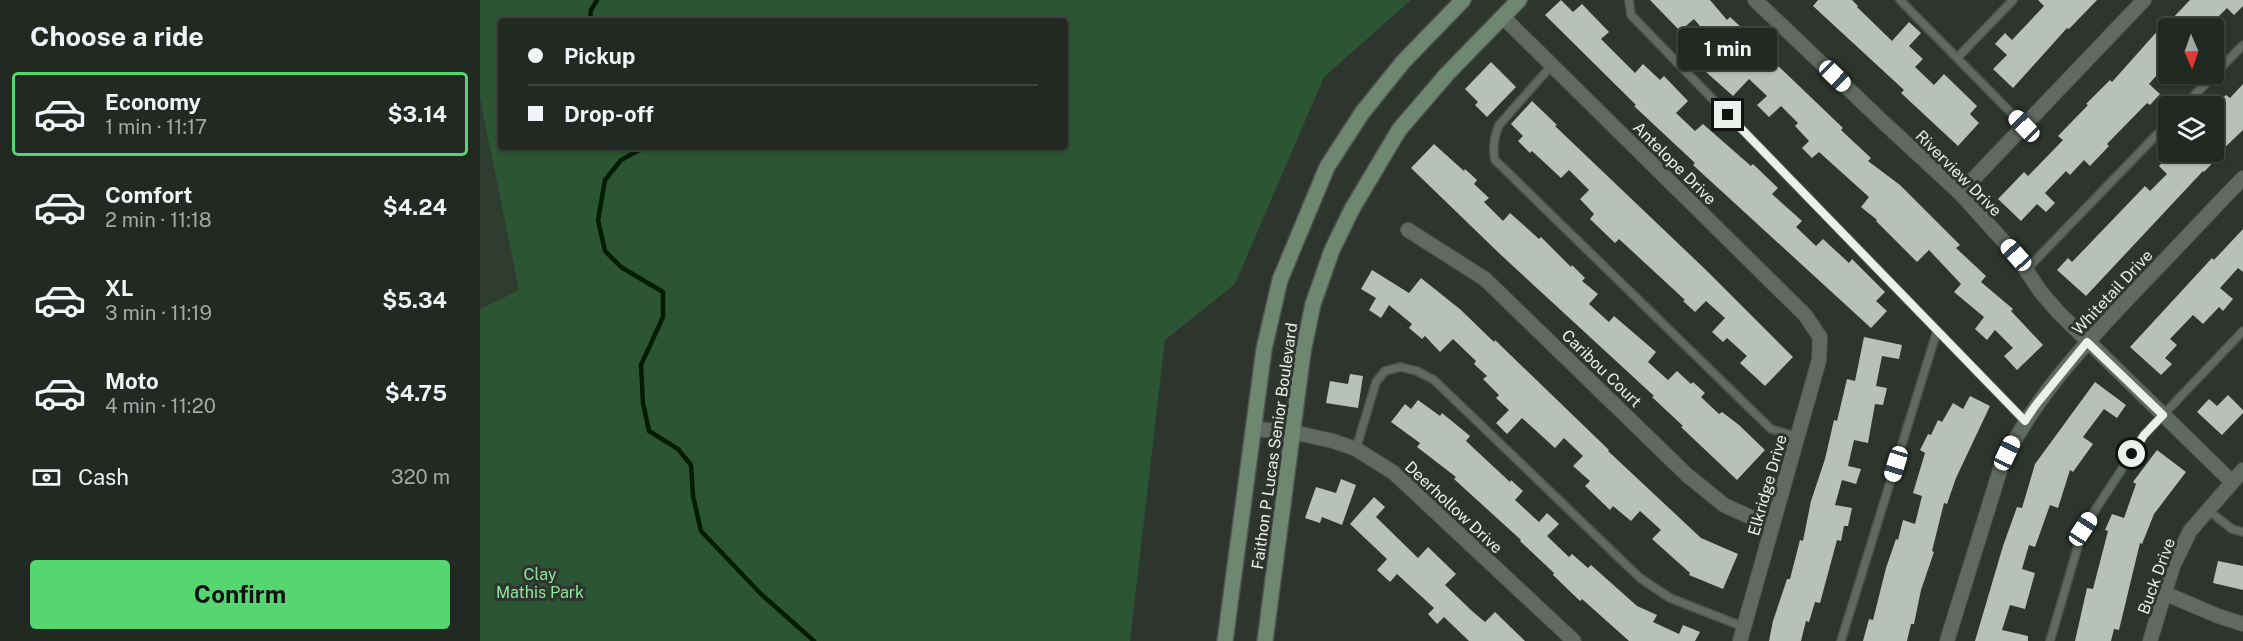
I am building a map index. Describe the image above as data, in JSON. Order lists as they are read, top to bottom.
{
  "streets": {
    "main road": ["Faithon P Lucas Senior Boulevard"],
    "street": [
      "Antelope Drive",
      "Riverview Drive",
      "Whitetail Drive",
      "Caribou Court",
      "Elkridge Drive",
      "Deerhollow Drive",
      "Buck Drive"
    ]
  },
  "crossings": [
    ["Antelope Drive", "Faithon P Lucas Senior Boulevard"],
    ["Antelope Drive", "Elkridge Drive"],
    ["Riverview Drive", "Whitetail Drive"],
    ["Riverview Drive", "Buck Drive"],
    ["Caribou Court", "Elkridge Drive"],
    ["Faithon P Lucas Senior Boulevard", "Deerhollow Drive"]
  ],
  "parks": ["Clay Mathis Park"],
  "north": "bottom",
  "page": {
    "heading": "Choose a ride",
    "banner": ["Pickup", "Drop-off"],
    "bubble": "1 min",
    "list": [
      {
        "name": "Economy",
        "note": "1 min · 11:17",
        "value": "$3.14"
      },
      {
        "name": "Comfort",
        "note": "2 min · 11:18",
        "value": "$4.24"
      },
      {
        "name": "XL",
        "note": "3 min · 11:19",
        "value": "$5.34"
      },
      {
        "name": "Moto",
        "note": "4 min · 11:20",
        "value": "$4.75"
      }
    ],
    "pay": ["Cash", "320 m"],
    "buttons": "Confirm"
  }
}
